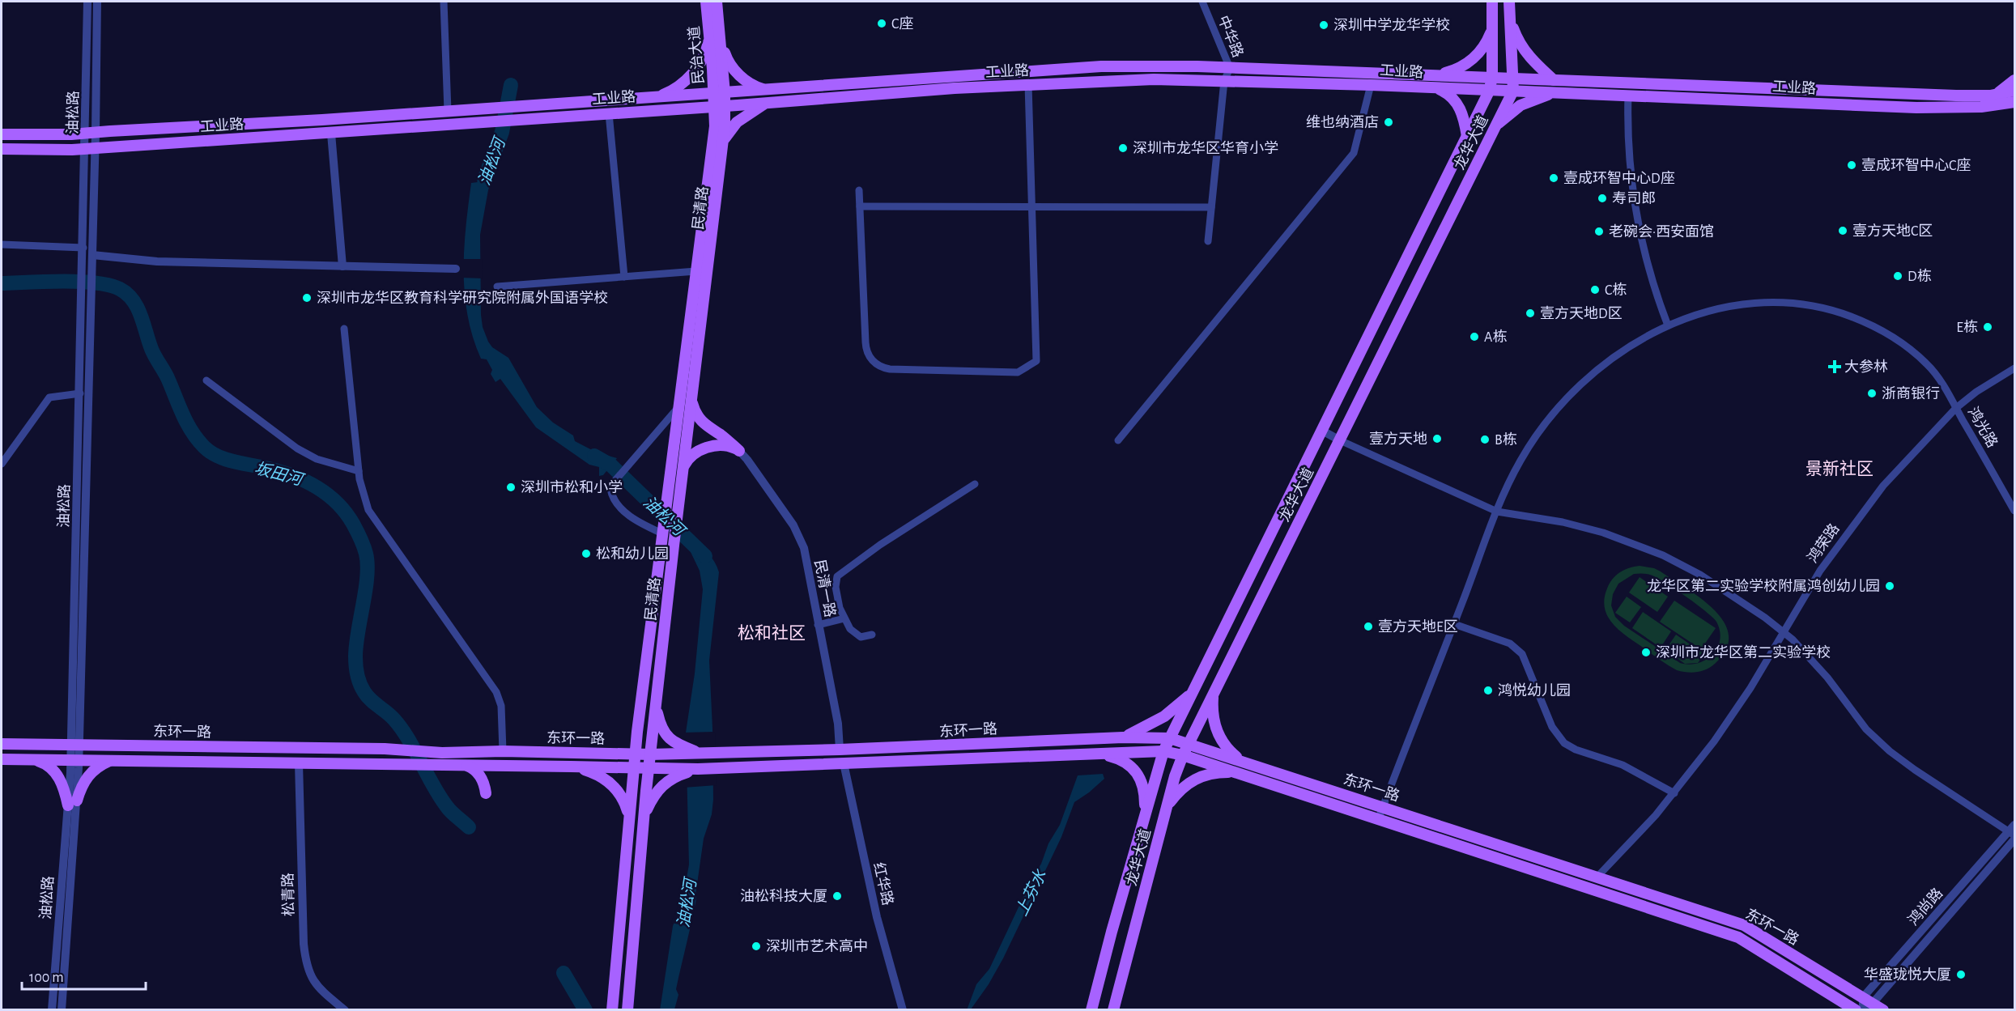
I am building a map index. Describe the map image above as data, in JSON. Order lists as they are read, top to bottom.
{
  "streets": {
    "main road": [
      "民治大道",
      "工业路",
      "龙华大道",
      "民清路",
      "东环一路"
    ],
    "street": [
      "中华路",
      "油松路",
      "鸿光路",
      "鸿荣路",
      "民清一路",
      "红华路",
      "松青路",
      "鸿尚路"
    ]
  },
  "crossings": [
    ["中华路", "工业路"],
    ["民治大道", "工业路"],
    ["民治大道", "民清路"],
    ["工业路", "油松路"],
    ["工业路", "龙华大道"],
    ["工业路", "民清路"],
    ["油松路", "东环一路"],
    ["龙华大道", "东环一路"],
    ["民清路", "东环一路"],
    ["鸿光路", "鸿荣路"],
    ["鸿光路", "东环一路"],
    ["鸿荣路", "东环一路"],
    ["民清一路", "东环一路"],
    ["东环一路", "红华路"],
    ["东环一路", "松青路"],
    ["东环一路", "鸿尚路"]
  ],
  "districts": ["景新社区", "松和社区"],
  "water": ["油松河", "坂田河", "上芬水"],
  "places": {
    "other": [
      "C座",
      "深圳中学龙华学校",
      "维也纳酒店",
      "深圳市龙华区华育小学",
      "壹成环智中心C座",
      "壹成环智中心D座",
      "寿司郎",
      "壹方天地C区",
      "老碗会·西安面馆",
      "D栋",
      "C栋",
      "深圳市龙华区教育科学研究院附属外国语学校",
      "壹方天地D区",
      "E栋",
      "A栋",
      "浙商银行",
      "壹方天地",
      "B栋",
      "深圳市松和小学",
      "松和幼儿园",
      "龙华区第二实验学校附属鸿创幼儿园",
      "壹方天地E区",
      "深圳市龙华区第二实验学校",
      "鸿悦幼儿园",
      "油松科技大厦",
      "深圳市艺术高中",
      "华盛珑悦大厦"
    ],
    "health": ["大参林"]
  },
  "scale_bar": "100 m"
}
